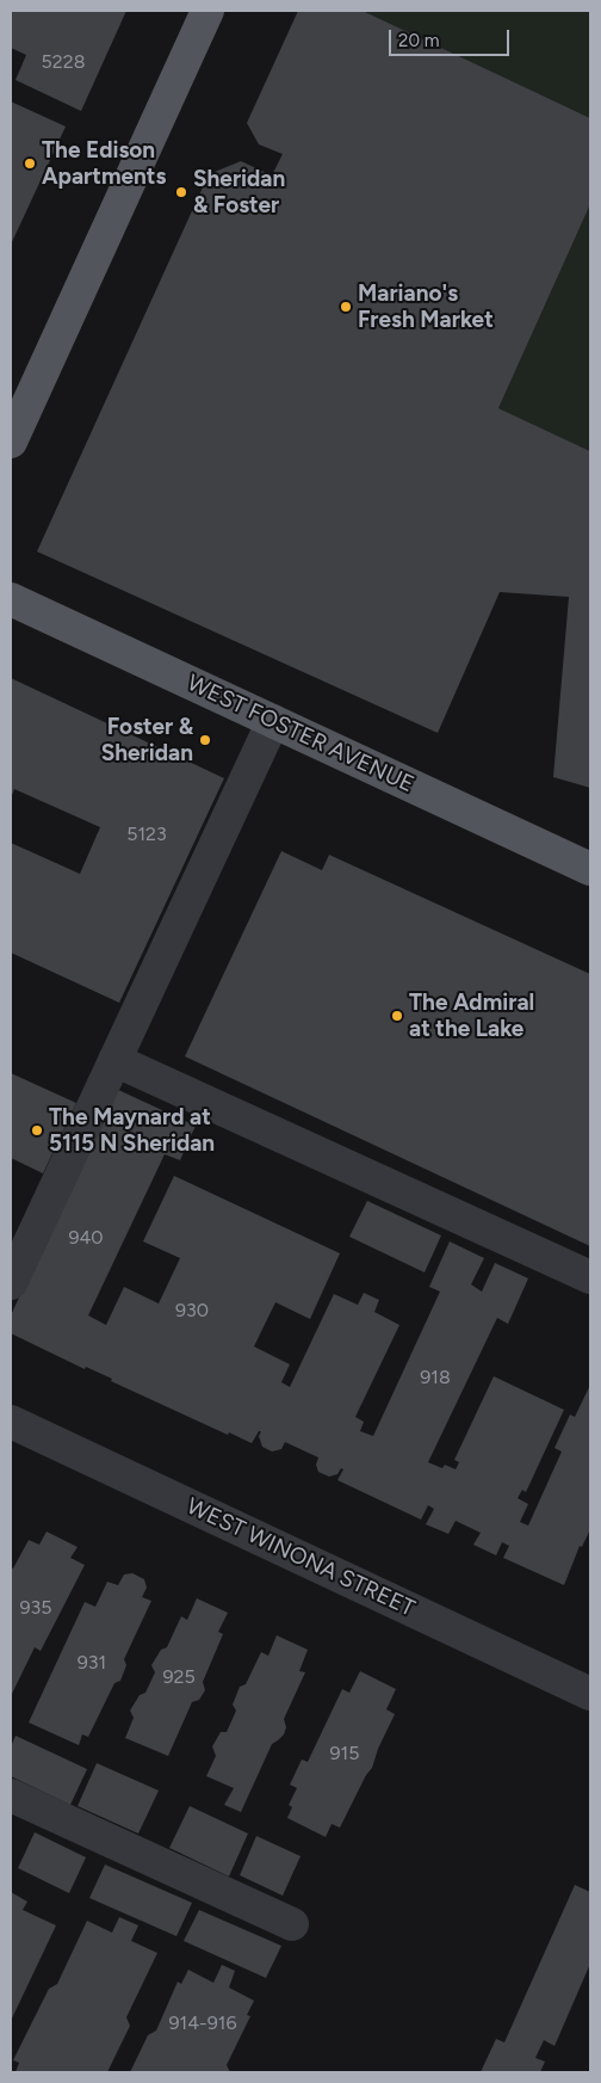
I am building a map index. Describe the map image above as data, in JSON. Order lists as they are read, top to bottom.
{
  "streets": {
    "main road": ["WEST FOSTER AVENUE"],
    "street": ["WEST WINONA STREET"]
  },
  "places": [
    "The Edison Apartments",
    "Sheridan & Foster",
    "Mariano's Fresh Market",
    "Foster & Sheridan",
    "The Admiral at the Lake",
    "The Maynard at 5115 N Sheridan"
  ],
  "house_numbers": [
    "5228",
    "5123",
    "940",
    "930",
    "918",
    "935",
    "931",
    "925",
    "915",
    "914-916"
  ],
  "scale_bar": "20 m"
}
